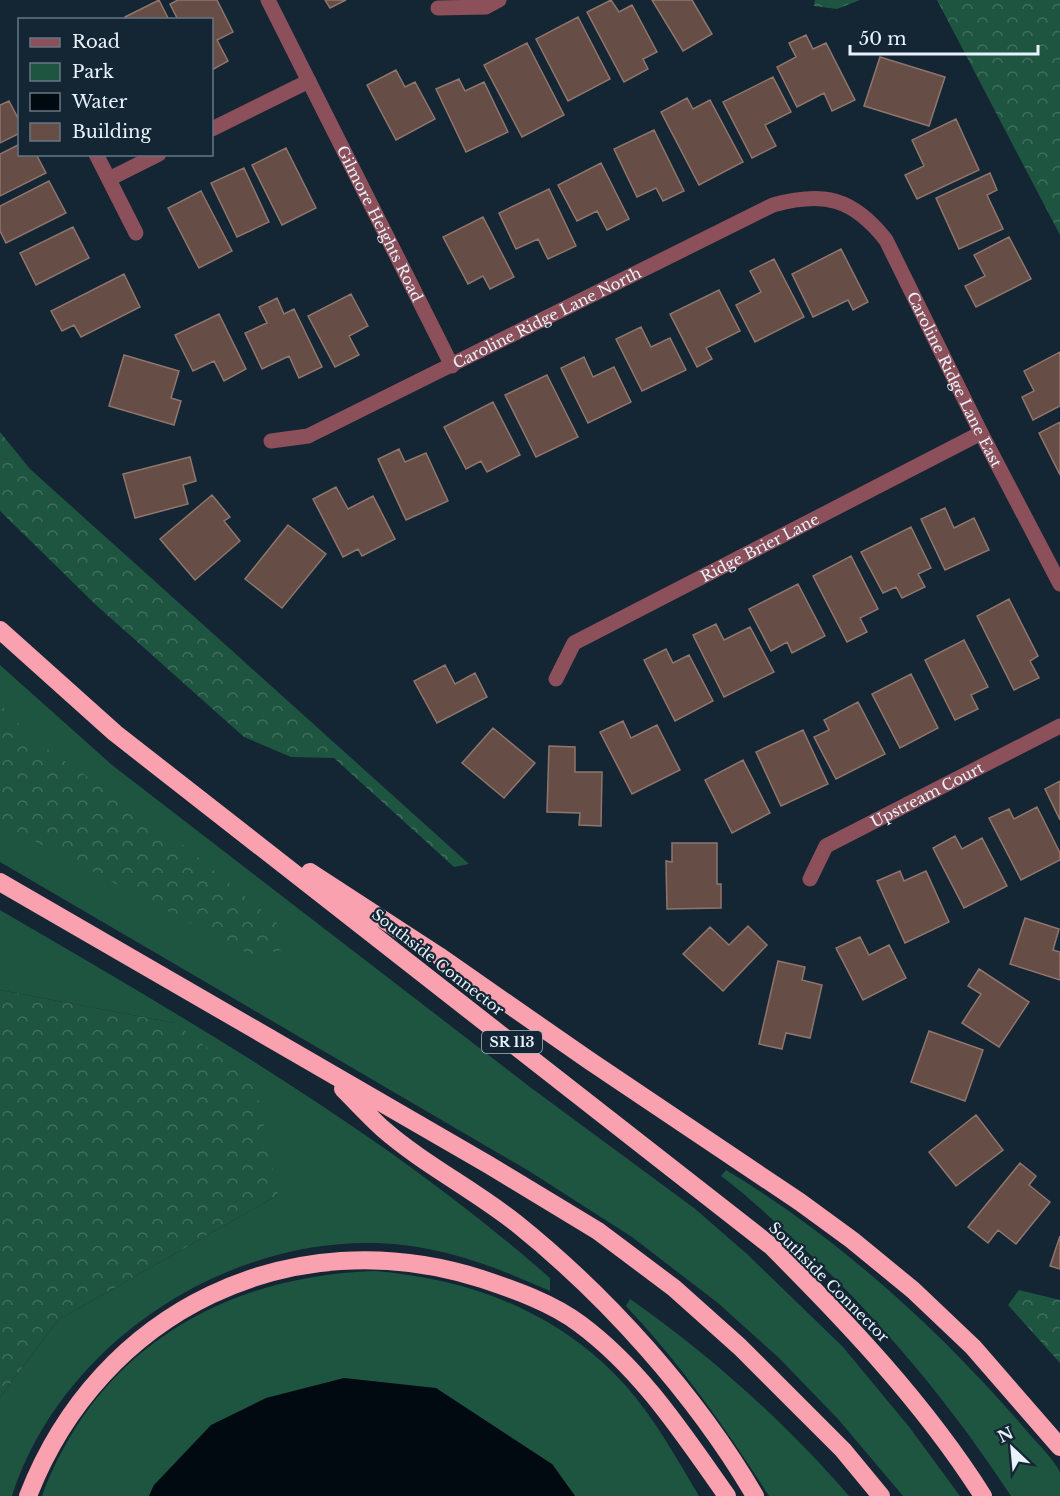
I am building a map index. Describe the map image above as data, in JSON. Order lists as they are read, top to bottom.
{
  "streets": {
    "highway": ["Southside Connector", "SR 113"],
    "street": [
      "Gilmore Heights Road",
      "Caroline Ridge Lane North",
      "Caroline Ridge Lane East",
      "Ridge Brier Lane",
      "Upstream Court"
    ]
  },
  "crossings": [
    ["Gilmore Heights Road", "Caroline Ridge Lane North"],
    ["Caroline Ridge Lane North", "Caroline Ridge Lane East"],
    ["Caroline Ridge Lane East", "Ridge Brier Lane"]
  ],
  "legend": [
    "Road",
    "Park",
    "Water",
    "Building"
  ],
  "scale_bar": "50 m",
  "north": "top left"
}
